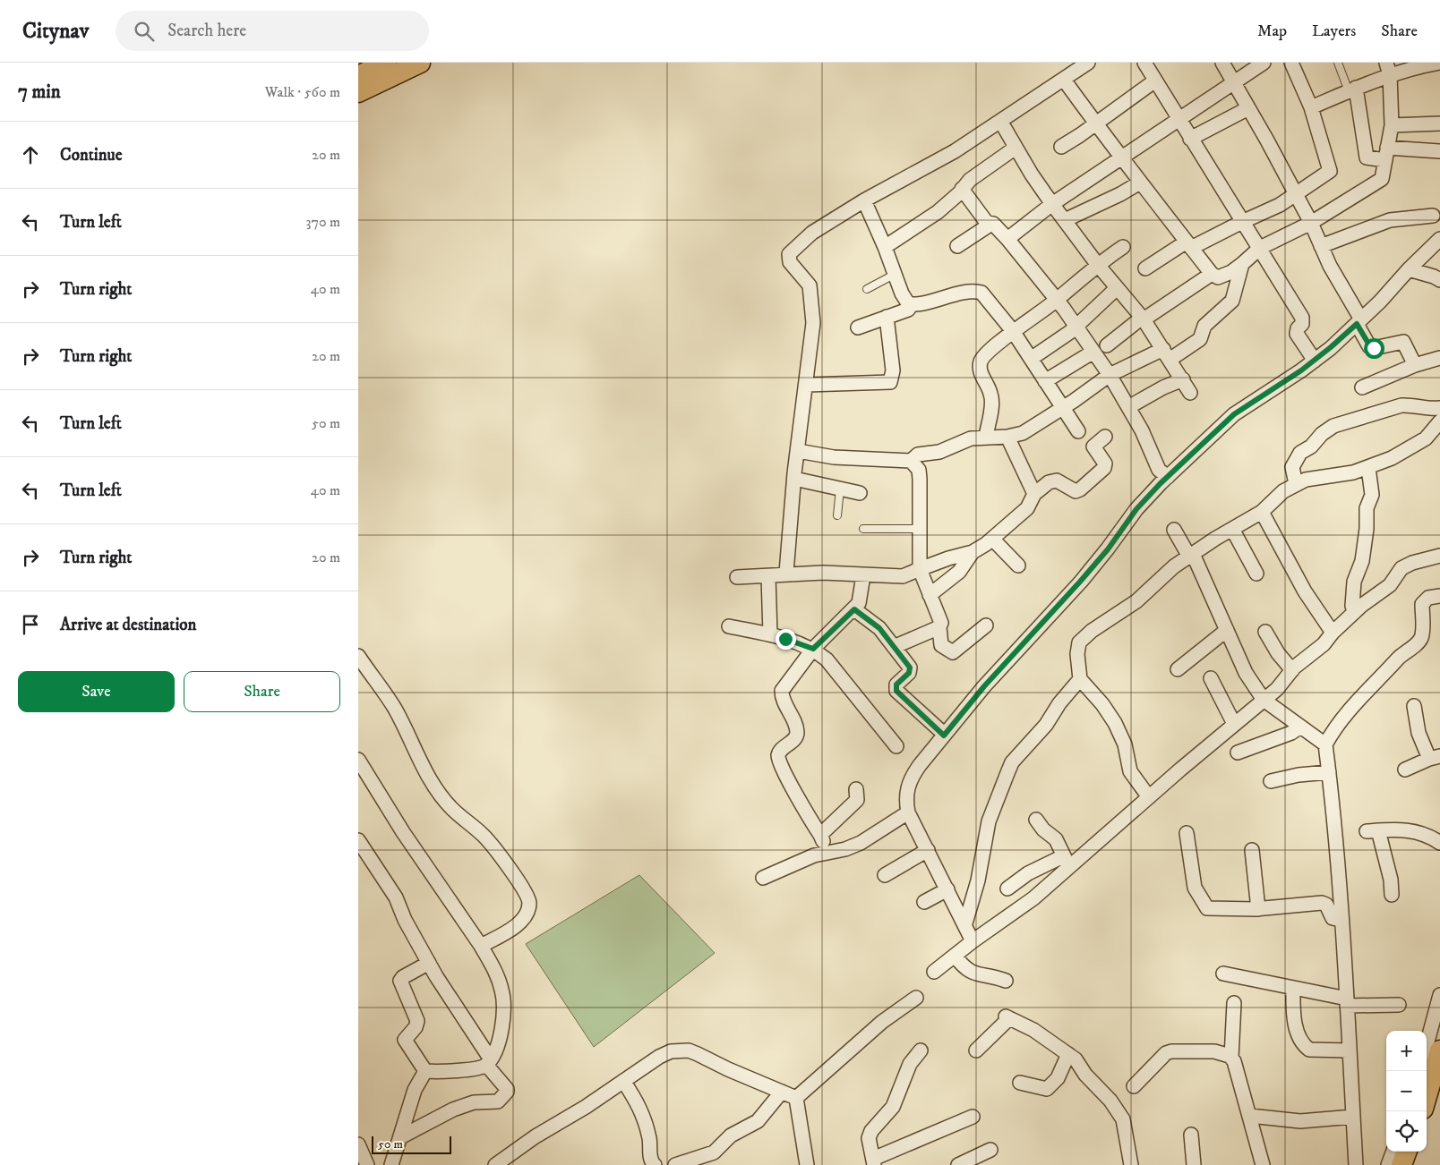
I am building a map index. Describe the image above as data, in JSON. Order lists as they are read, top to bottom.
{
  "scale_bar": "50 m",
  "page": {
    "header": "Citynav",
    "search": "Search here",
    "nav": ["Map", "Layers", "Share"],
    "heading": ["7 min", "Walk · 560 m"],
    "list": [
      ["Continue", "20 m"],
      ["Turn left", "370 m"],
      ["Turn right", "40 m"],
      ["Turn right", "20 m"],
      ["Turn left", "50 m"],
      ["Turn left", "40 m"],
      ["Turn right", "20 m"],
      "Arrive at destination"
    ],
    "buttons": ["Save", "Share"],
    "map_buttons": ["+", "−"],
    "scale": "50 m"
  }
}
